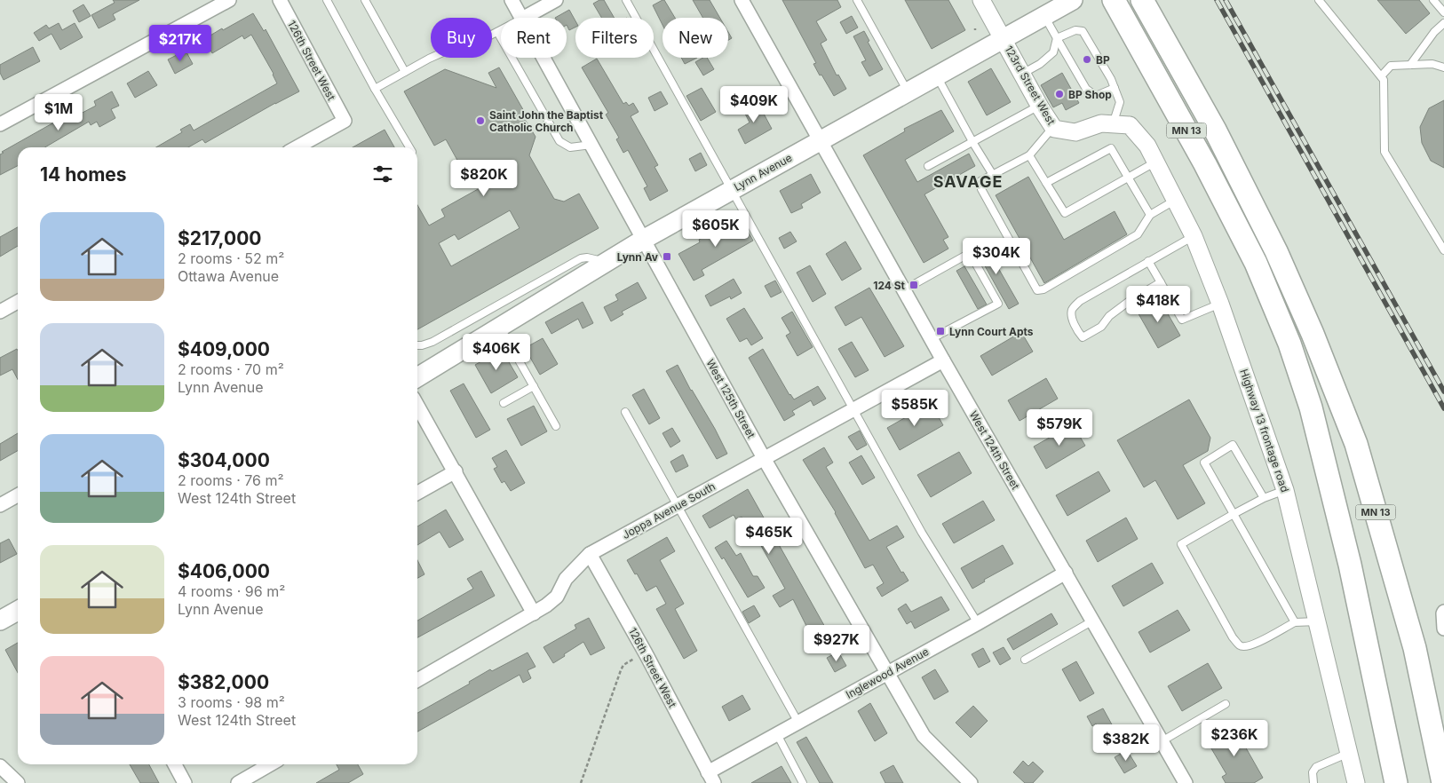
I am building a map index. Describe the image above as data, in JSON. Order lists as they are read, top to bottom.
{
  "streets": {
    "highway": ["MN 13"],
    "main road": ["Lynn Avenue"],
    "street": [
      "126th Street West",
      "123rd Street West",
      "West 125th Street",
      "Highway 13 frontage road",
      "West 124th Street",
      "Joppa Avenue South",
      "Inglewood Avenue"
    ]
  },
  "crossings": [
    ["126th Street West", "Joppa Avenue South"],
    ["126th Street West", "Inglewood Avenue"],
    ["123rd Street West", "Lynn Avenue"],
    ["123rd Street West", "Highway 13 frontage road"],
    ["Lynn Avenue", "West 125th Street"],
    ["Lynn Avenue", "West 124th Street"],
    ["West 125th Street", "Joppa Avenue South"],
    ["West 125th Street", "Inglewood Avenue"],
    ["West 124th Street", "Joppa Avenue South"],
    ["West 124th Street", "Inglewood Avenue"]
  ],
  "districts": ["SAVAGE"],
  "places": {
    "other": ["BP", "BP Shop", "Saint John the Baptist Catholic Church"],
    "transit": ["Lynn Av", "124 St", "Lynn Court Apts"]
  },
  "page": {
    "chip": [
      "Buy",
      "Rent",
      "Filters",
      "New"
    ],
    "price": [
      "$217K",
      "$409K",
      "$1M",
      "$820K",
      "$605K",
      "$304K",
      "$418K",
      "$406K",
      "$585K",
      "$579K",
      "$465K",
      "$927K",
      "$236K",
      "$382K"
    ],
    "heading": "14 homes",
    "list": [
      {
        "name": "$217,000",
        "note": "2 rooms · 52 m² · Ottawa Avenue"
      },
      {
        "name": "$409,000",
        "note": "2 rooms · 70 m² · Lynn Avenue"
      },
      {
        "name": "$304,000",
        "note": "2 rooms · 76 m² · West 124th Street"
      },
      {
        "name": "$406,000",
        "note": "4 rooms · 96 m² · Lynn Avenue"
      },
      {
        "name": "$382,000",
        "note": "3 rooms · 98 m² · West 124th Street"
      }
    ]
  }
}
